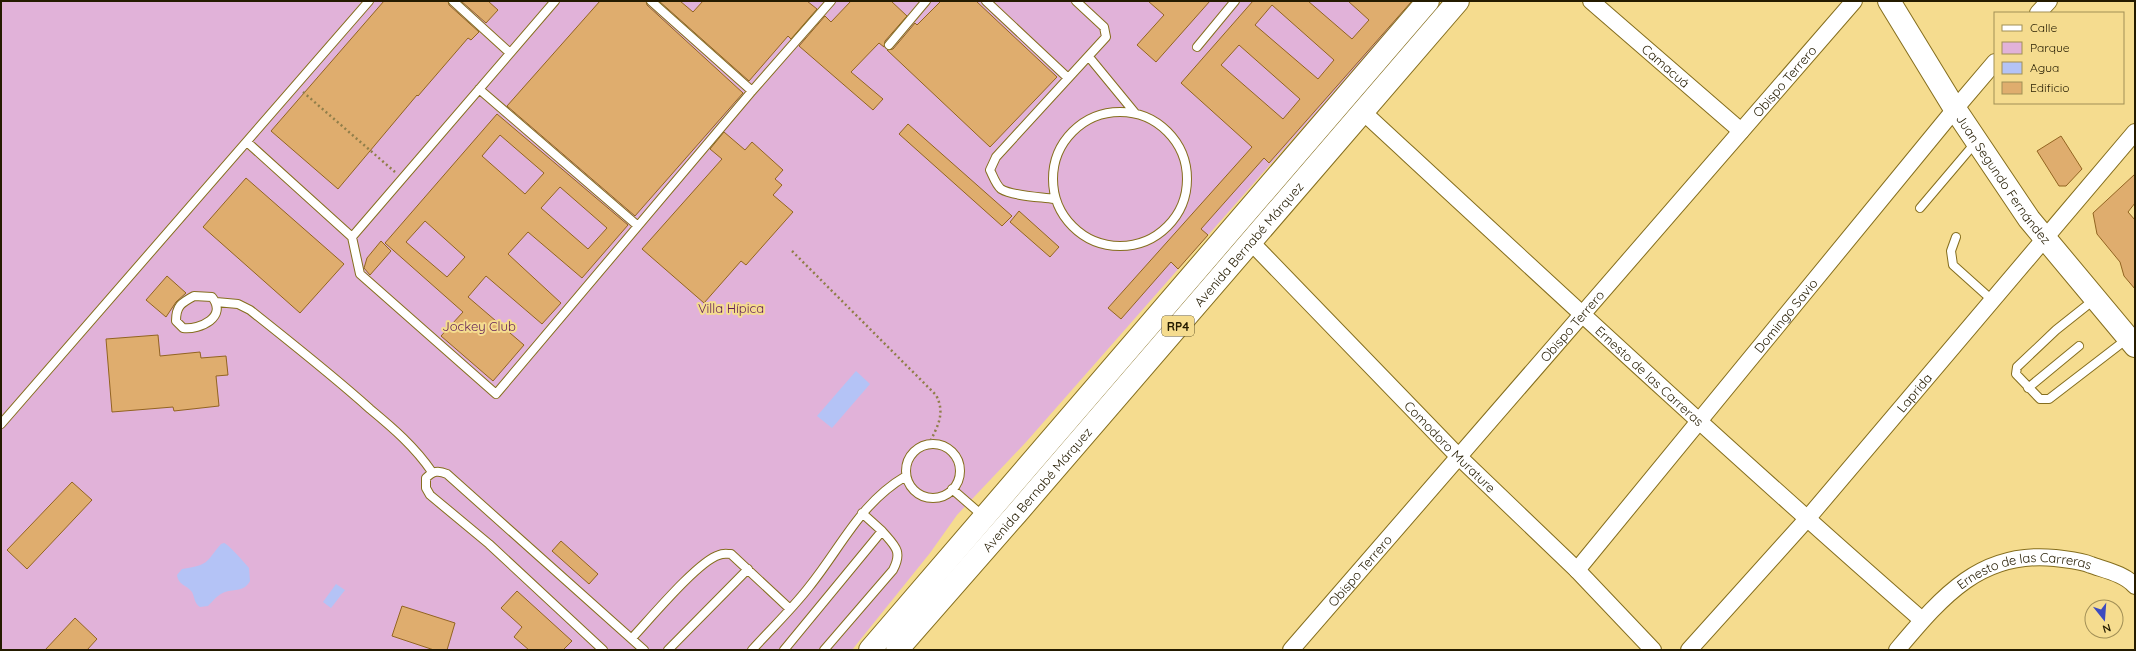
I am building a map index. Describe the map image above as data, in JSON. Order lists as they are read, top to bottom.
{
  "streets": {
    "main road": ["Juan Segundo Fernández", "Avenida Bernabé Márquez", "RP4"],
    "street": [
      "Camacuá",
      "Obispo Terrero",
      "Domingo Savio",
      "Ernesto de las Carreras",
      "Laprida",
      "Comodoro Murature"
    ]
  },
  "crossings": [
    ["Camacuá", "Obispo Terrero"],
    ["Obispo Terrero", "Ernesto de las Carreras"],
    ["Obispo Terrero", "Comodoro Murature"],
    ["Juan Segundo Fernández", "Domingo Savio"],
    ["Juan Segundo Fernández", "Laprida"],
    ["Avenida Bernabé Márquez", "Ernesto de las Carreras"],
    ["Avenida Bernabé Márquez", "Comodoro Murature"],
    ["Domingo Savio", "Ernesto de las Carreras"],
    ["Domingo Savio", "Comodoro Murature"],
    ["Ernesto de las Carreras", "Laprida"]
  ],
  "parks": ["Villa Hípica", "Jockey Club"],
  "legend": [
    "Calle",
    "Parque",
    "Agua",
    "Edificio"
  ],
  "north": "bottom"
}
